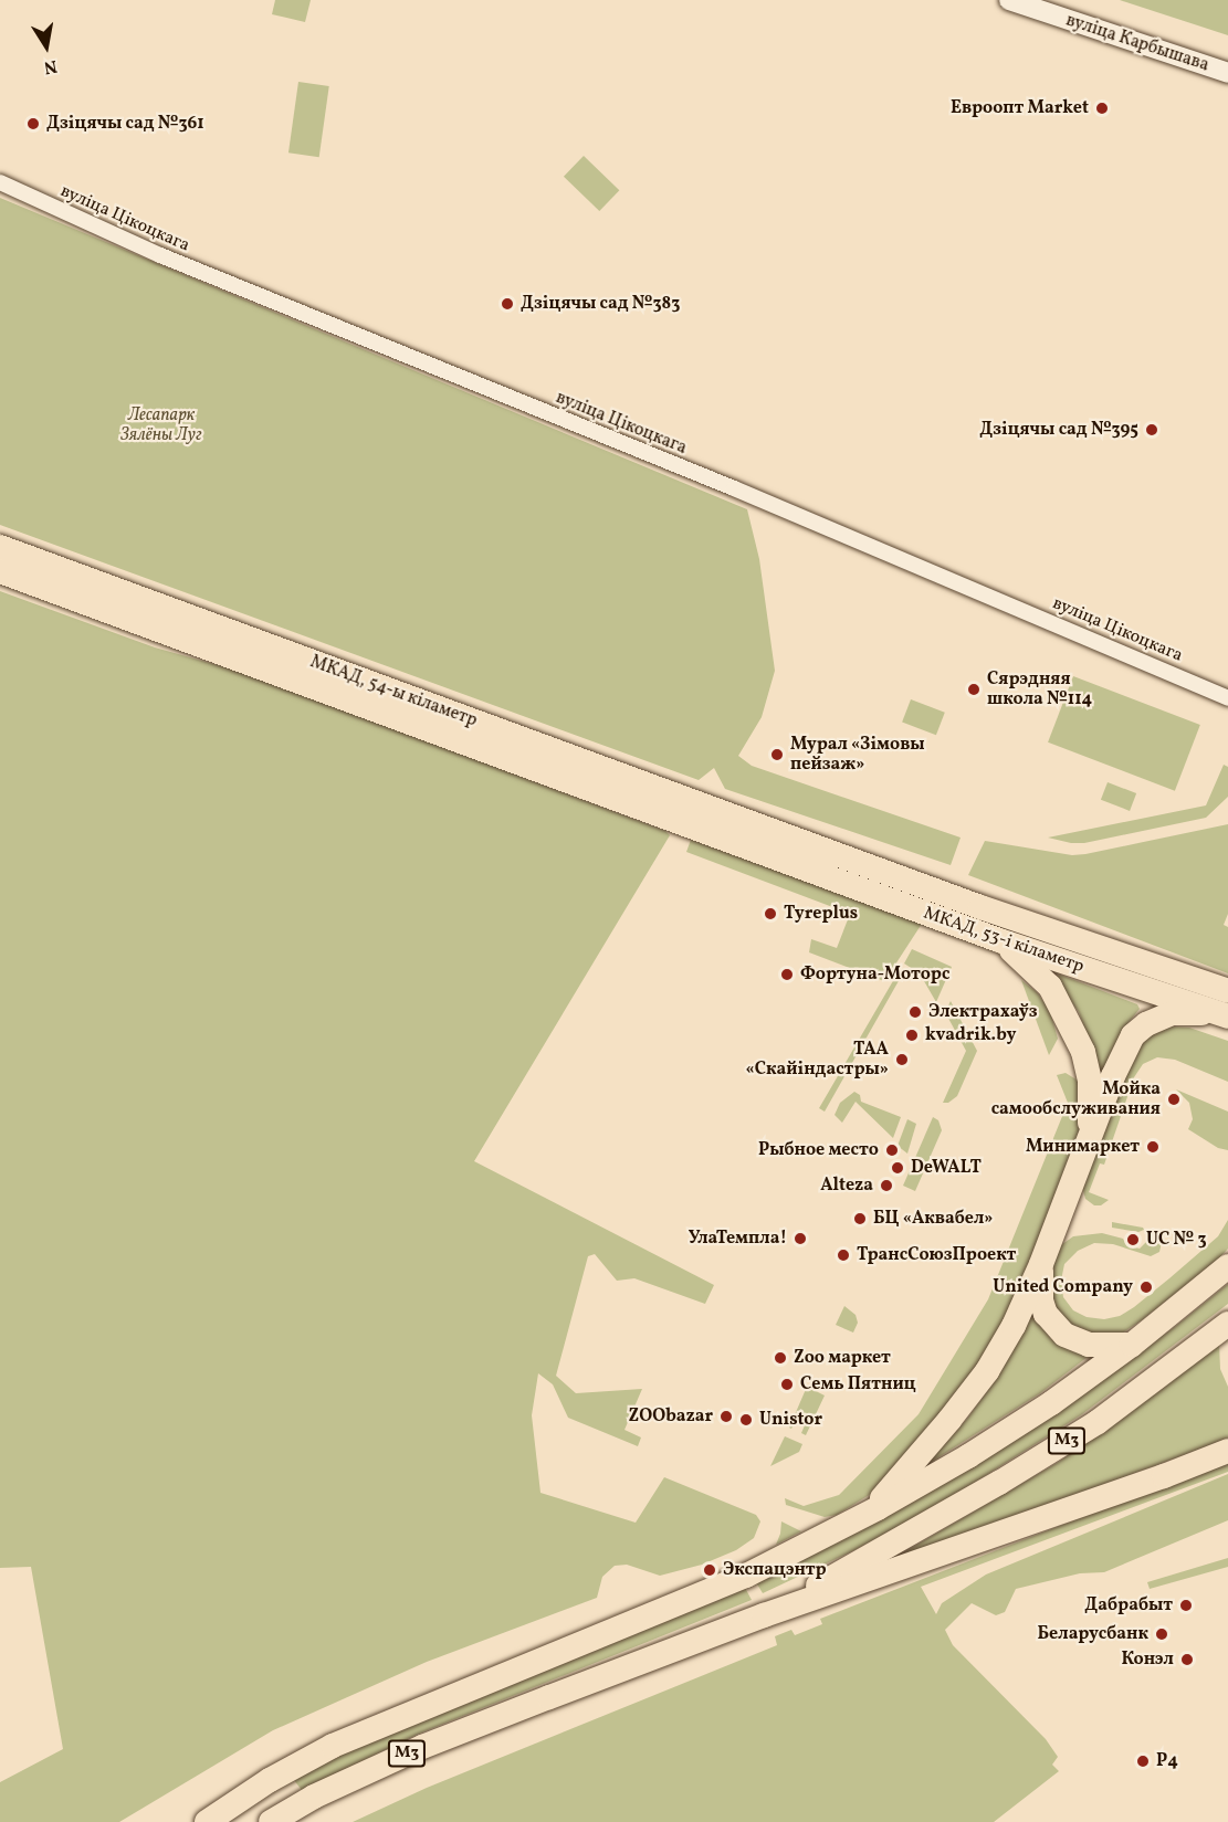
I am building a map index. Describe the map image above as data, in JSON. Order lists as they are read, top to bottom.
{
  "streets": {
    "highway": ["МКАД, 54-ы кіламетр", "МКАД, 53-і кіламетр", "М3"],
    "main road": ["вуліца Карбышава"],
    "street": ["вуліца Цікоцкага"]
  },
  "crossings": [
    ["МКАД, 54-ы кіламетр", "МКАД, 53-і кіламетр"]
  ],
  "parks": ["Лесапарк Зялёны Луг"],
  "places": [
    "Евроопт Market",
    "Дзіцячы сад №361",
    "Дзіцячы сад №383",
    "Дзіцячы сад №395",
    "Сярэдняя школа №114",
    "Мурал «Зімовы пейзаж»",
    "Tyreplus",
    "Фортуна-Моторс",
    "Электрахаўз",
    "kvadrik.by",
    "ТАА «Скайіндастры»",
    "Мойка самообслуживания",
    "Минимаркет",
    "Рыбное место",
    "DeWALT",
    "Alteza",
    "БЦ «Аквабел»",
    "УлаТемпла!",
    "UC № 3",
    "ТрансСоюзПроект",
    "United Company",
    "Zoo маркет",
    "Семь Пятниц",
    "ZOObazar",
    "Unistor",
    "Экспацэнтр",
    "Дабрабыт",
    "Беларусбанк",
    "Конэл",
    "P4"
  ],
  "north": "bottom"
}
